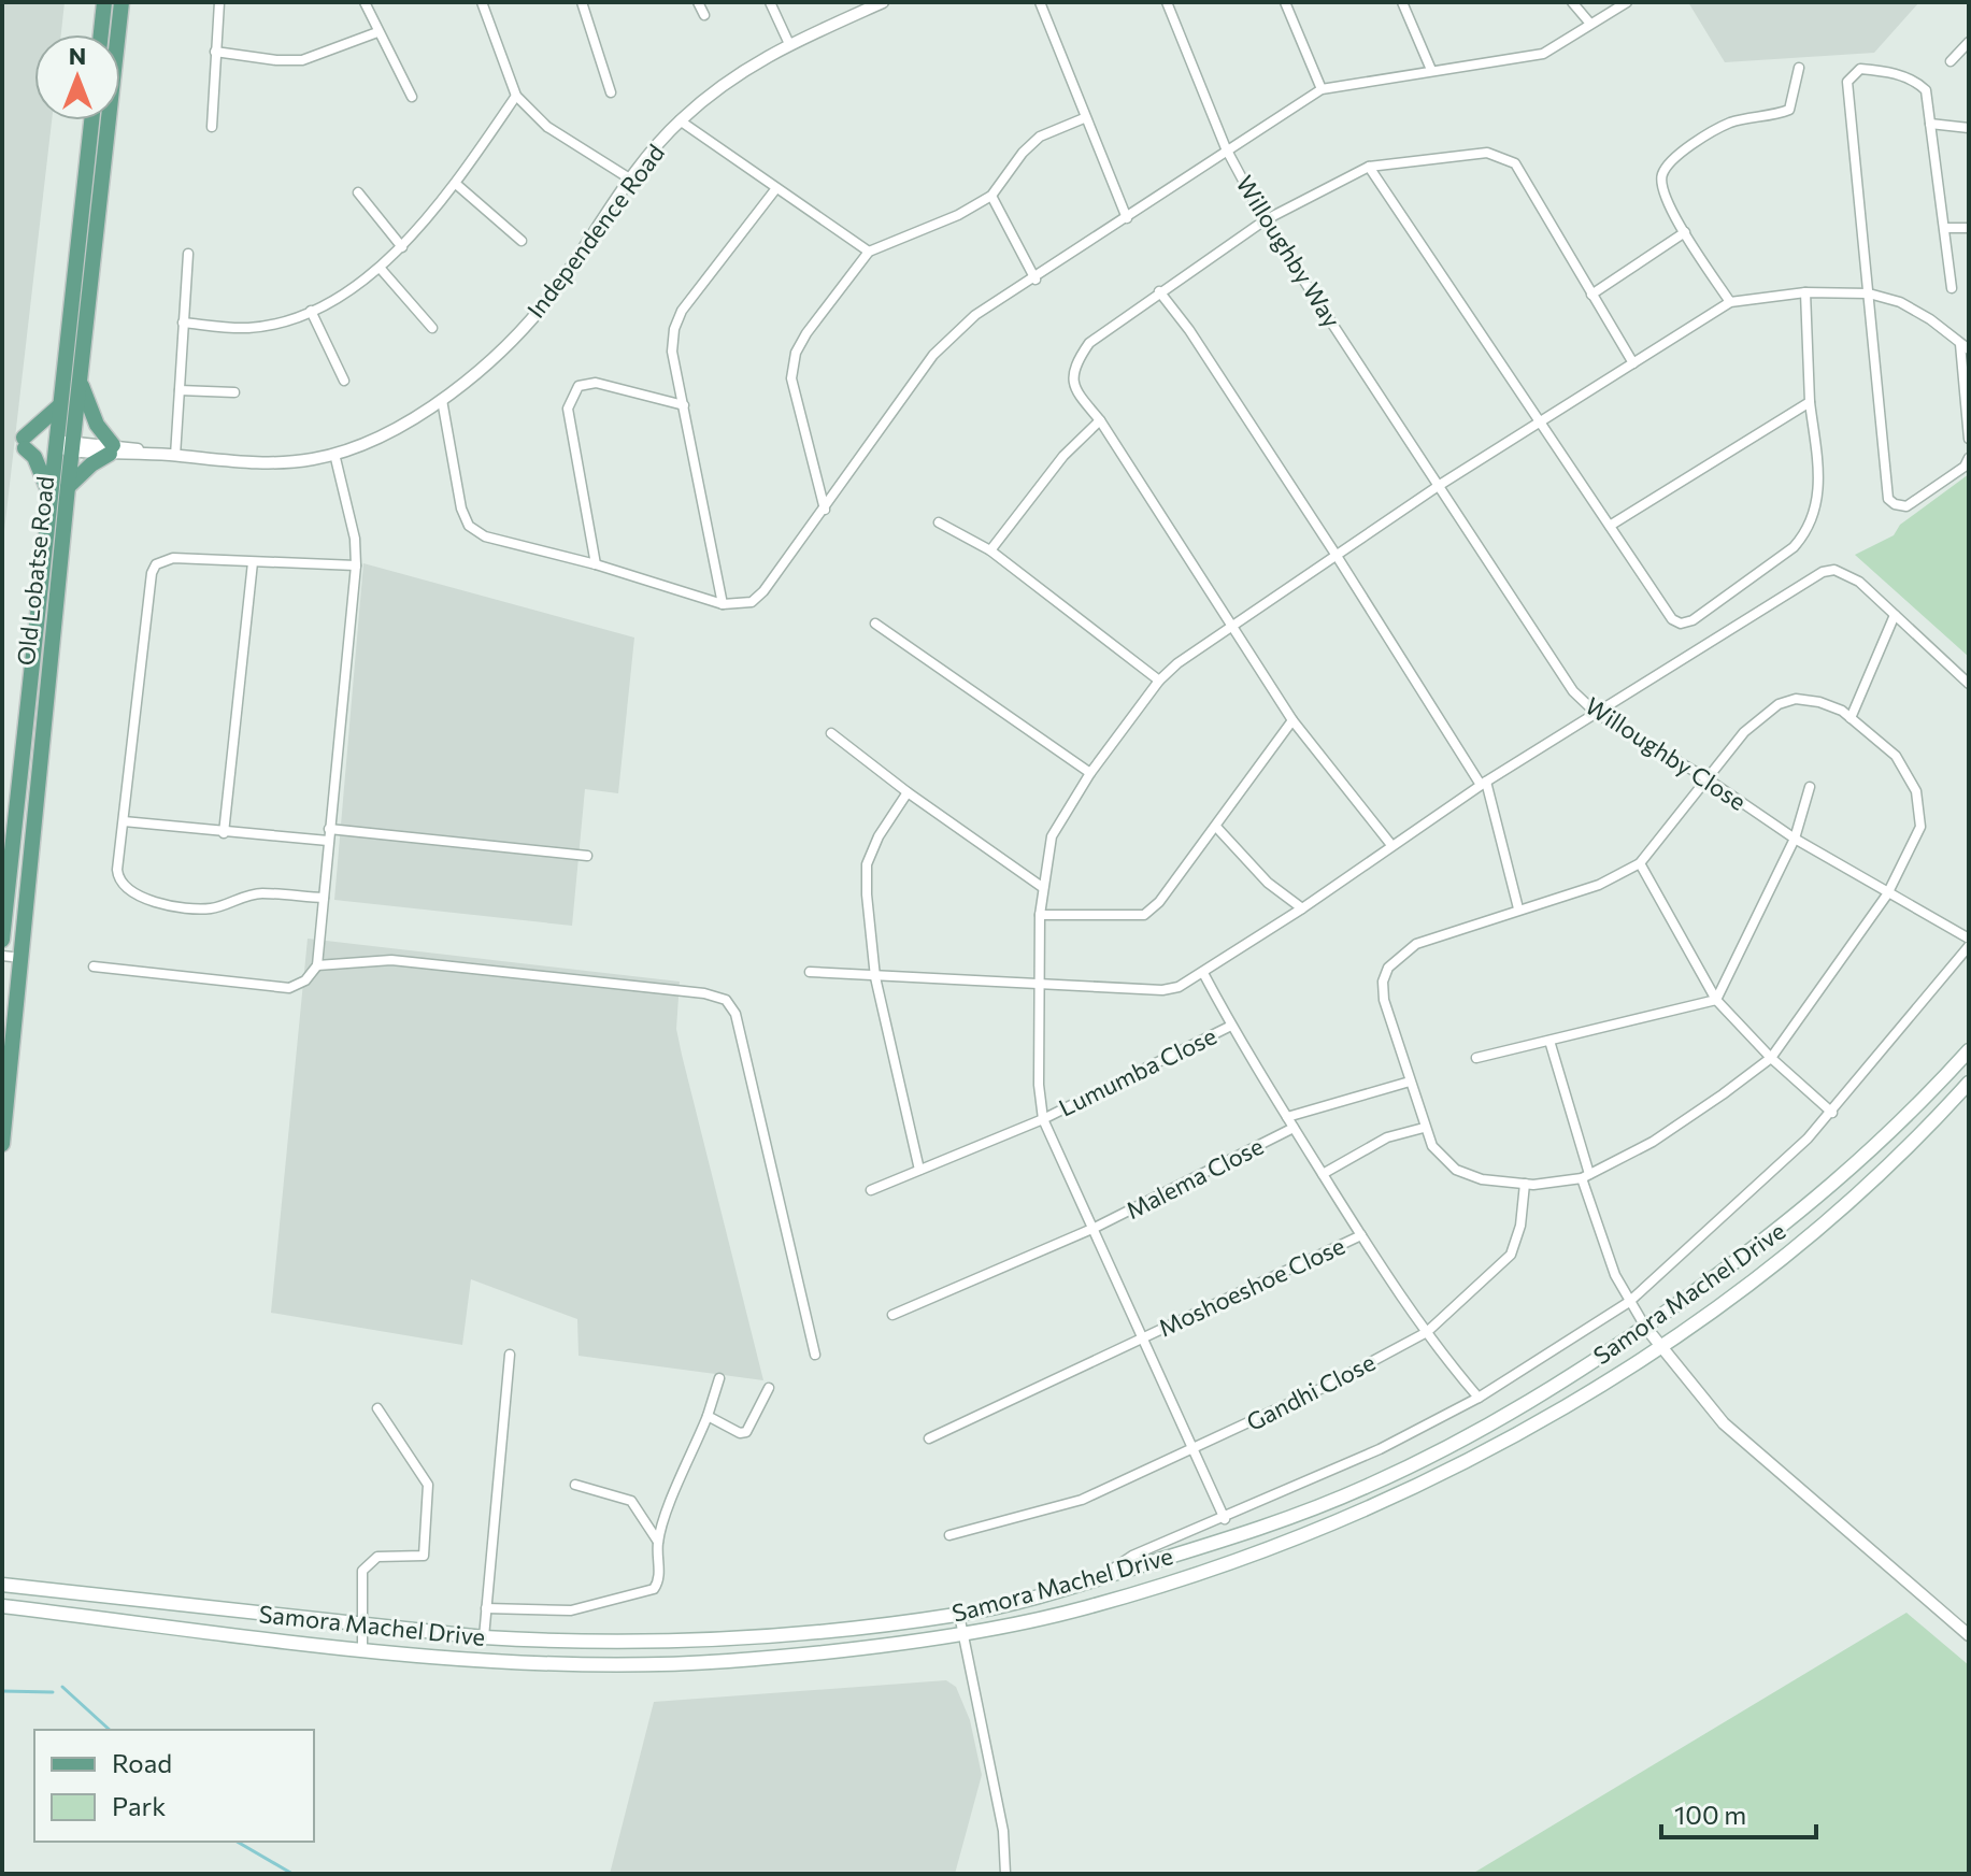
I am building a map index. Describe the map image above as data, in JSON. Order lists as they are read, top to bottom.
{
  "streets": {
    "main road": ["Old Lobatse Road", "Samora Machel Drive"],
    "street": [
      "Independence Road",
      "Willoughby Way",
      "Willoughby Close",
      "Lumumba Close",
      "Malema Close",
      "Moshoeshoe Close",
      "Gandhi Close"
    ]
  },
  "crossings": [
    ["Independence Road", "Old Lobatse Road"],
    ["Willoughby Way", "Willoughby Close"]
  ],
  "legend": ["Road", "Park"],
  "scale_bar": "100 m",
  "north": "top"
}
